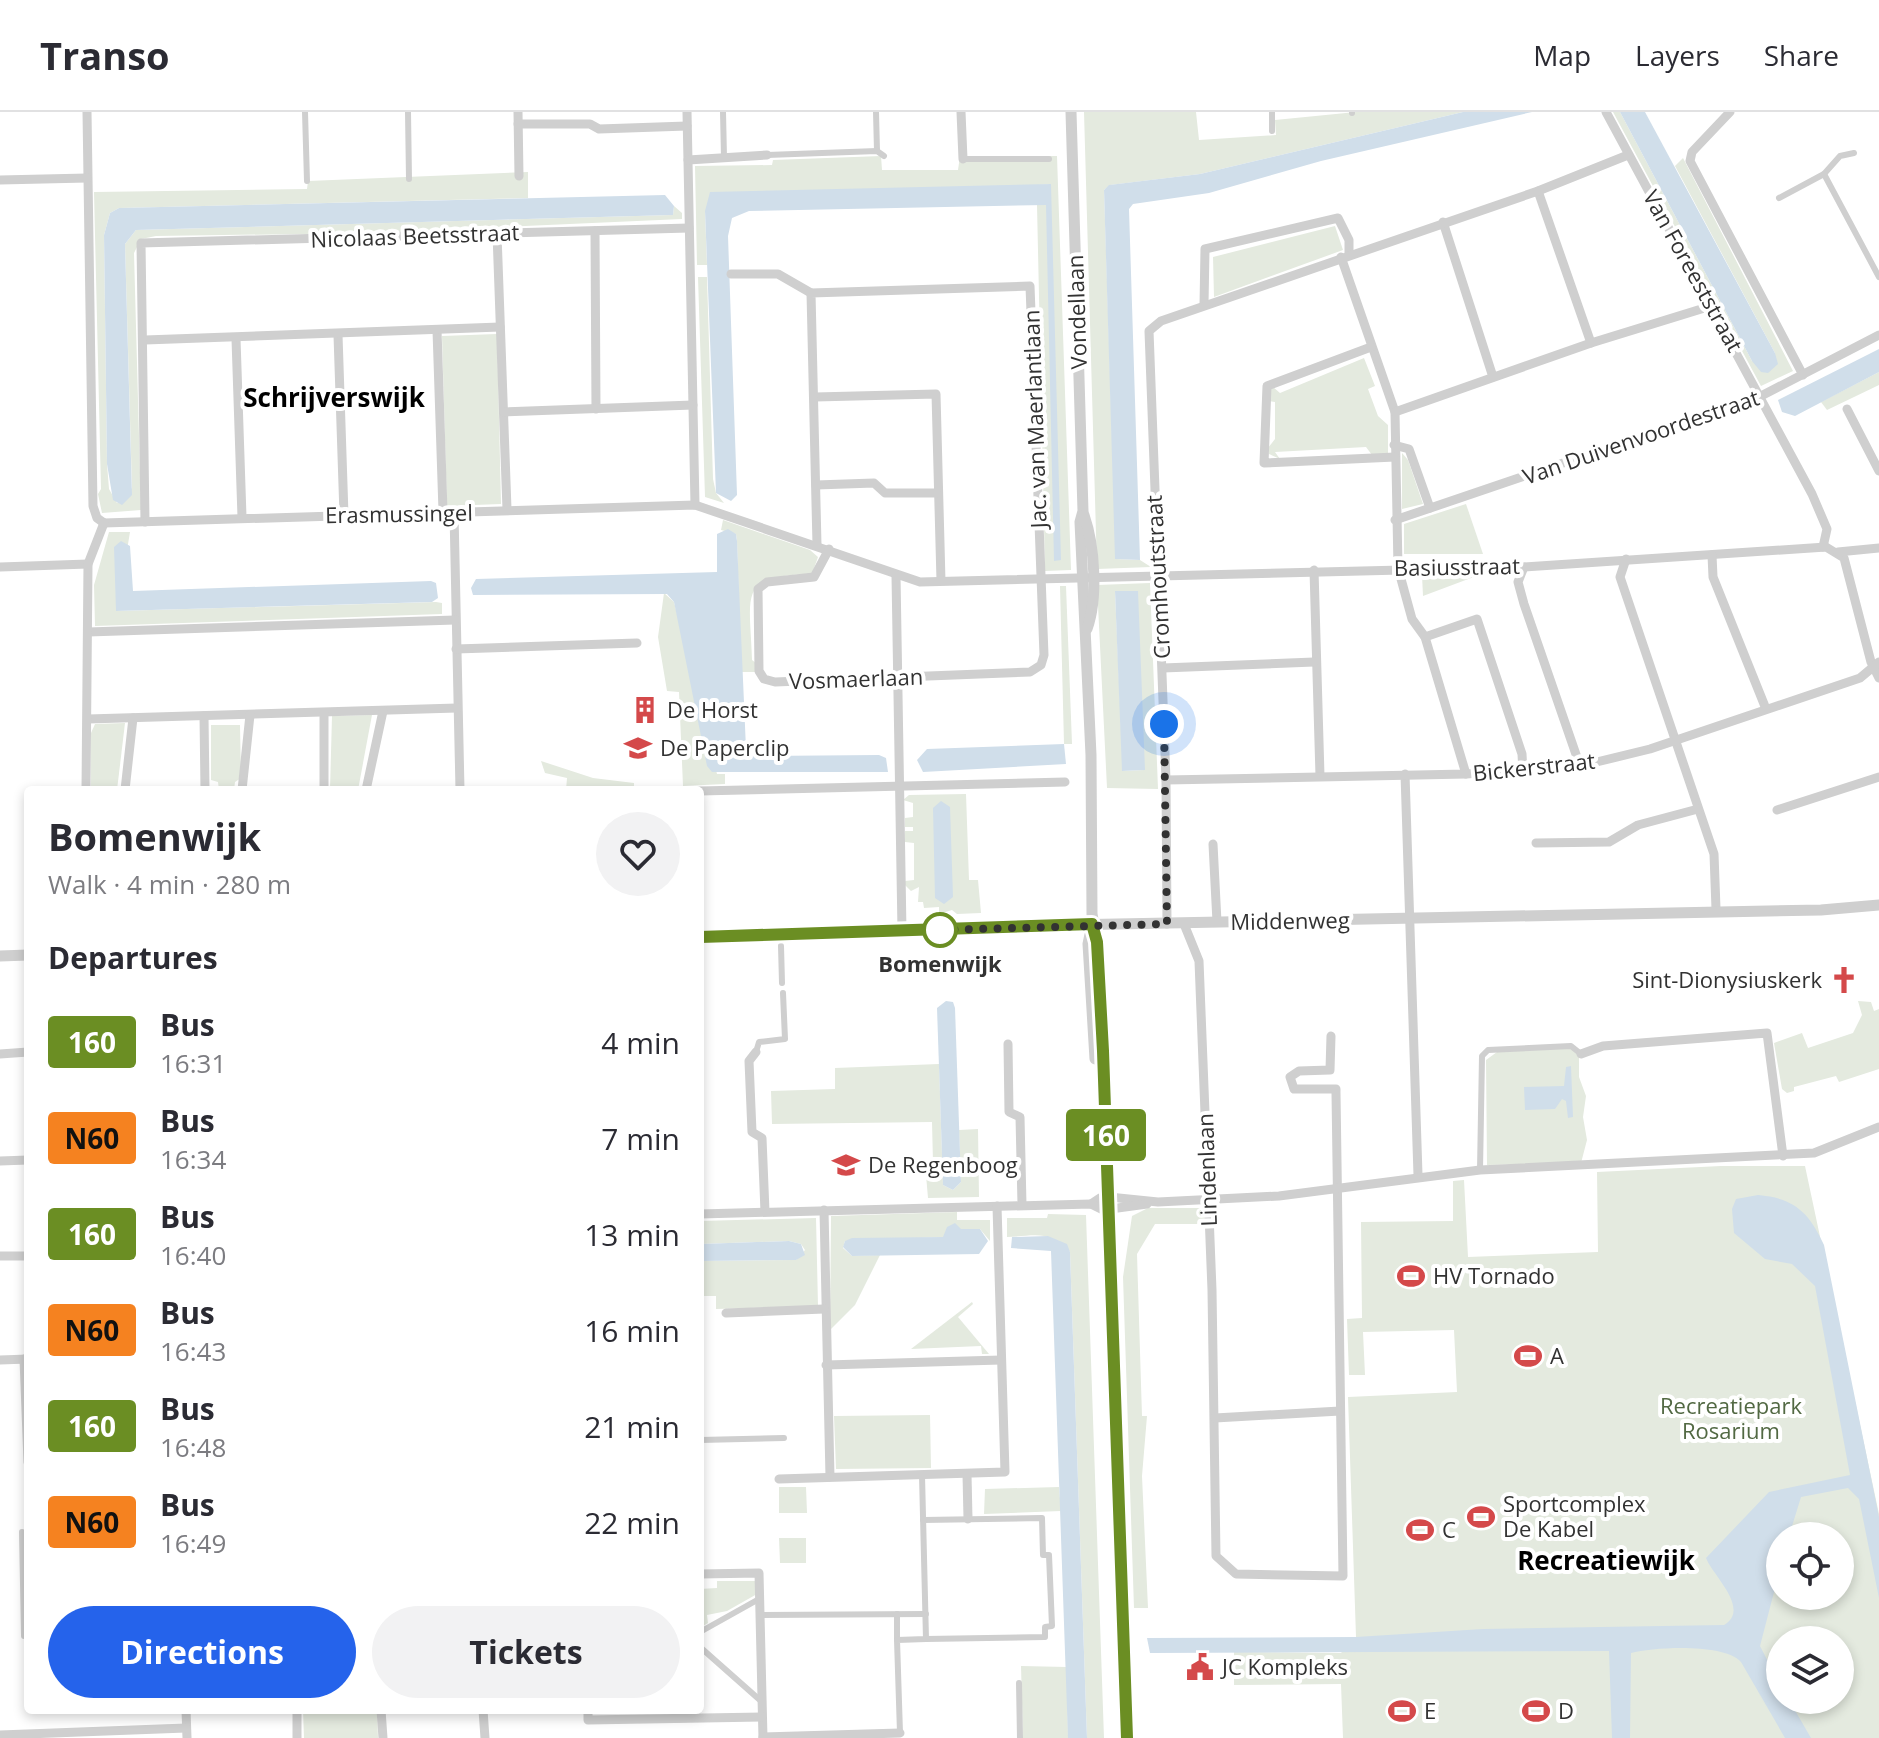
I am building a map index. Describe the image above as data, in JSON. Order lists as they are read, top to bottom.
{
  "streets": {
    "street": [
      "Nicolaas Beetsstraat",
      "Van Foreeststraat",
      "Vondellaan",
      "Jac. van Maerlantlaan",
      "Van Duivenvoordestraat",
      "Erasmussingel",
      "Basiusstraat",
      "Cromhoutstraat",
      "Vosmaerlaan",
      "Bickerstraat",
      "Middenweg",
      "Lindenlaan"
    ]
  },
  "crossings": [
    ["Van Foreeststraat", "Van Duivenvoordestraat"],
    ["Van Foreeststraat", "Basiusstraat"],
    ["Vondellaan", "Basiusstraat"],
    ["Vondellaan", "Middenweg"],
    ["Jac. van Maerlantlaan", "Basiusstraat"],
    ["Jac. van Maerlantlaan", "Vosmaerlaan"],
    ["Erasmussingel", "Basiusstraat"],
    ["Erasmussingel", "Vosmaerlaan"],
    ["Basiusstraat", "Cromhoutstraat"],
    ["Basiusstraat", "Vosmaerlaan"],
    ["Cromhoutstraat", "Bickerstraat"],
    ["Cromhoutstraat", "Middenweg"],
    ["Middenweg", "Lindenlaan"]
  ],
  "districts": ["Schrijverswijk", "Recreatiewijk"],
  "parks": ["Recreatiepark Rosarium"],
  "places": {
    "building": ["De Horst"],
    "school or university": ["De Paperclip", "De Regenboog"],
    "other": ["Bomenwijk"],
    "church": ["Sint-Dionysiuskerk"],
    "sports": [
      "HV Tornado",
      "A",
      "Sportcomplex De Kabel",
      "C",
      "E",
      "D"
    ],
    "public building": ["JC Kompleks"]
  },
  "lines": ["bus line 160"],
  "page": {
    "header": "Transo",
    "nav": ["Map", "Layers", "Share"],
    "on_map": "160",
    "heading": [
      ["Bomenwijk", "Walk · 4 min · 280 m"],
      "Departures"
    ],
    "list": [
      {
        "mark": "160",
        "name": "Bus",
        "note": "16:31",
        "value": "4 min"
      },
      {
        "mark": "N60",
        "name": "Bus",
        "note": "16:34",
        "value": "7 min"
      },
      {
        "mark": "160",
        "name": "Bus",
        "note": "16:40",
        "value": "13 min"
      },
      {
        "mark": "N60",
        "name": "Bus",
        "note": "16:43",
        "value": "16 min"
      },
      {
        "mark": "160",
        "name": "Bus",
        "note": "16:48",
        "value": "21 min"
      },
      {
        "mark": "N60",
        "name": "Bus",
        "note": "16:49",
        "value": "22 min"
      }
    ],
    "buttons": ["Directions", "Tickets"]
  }
}
